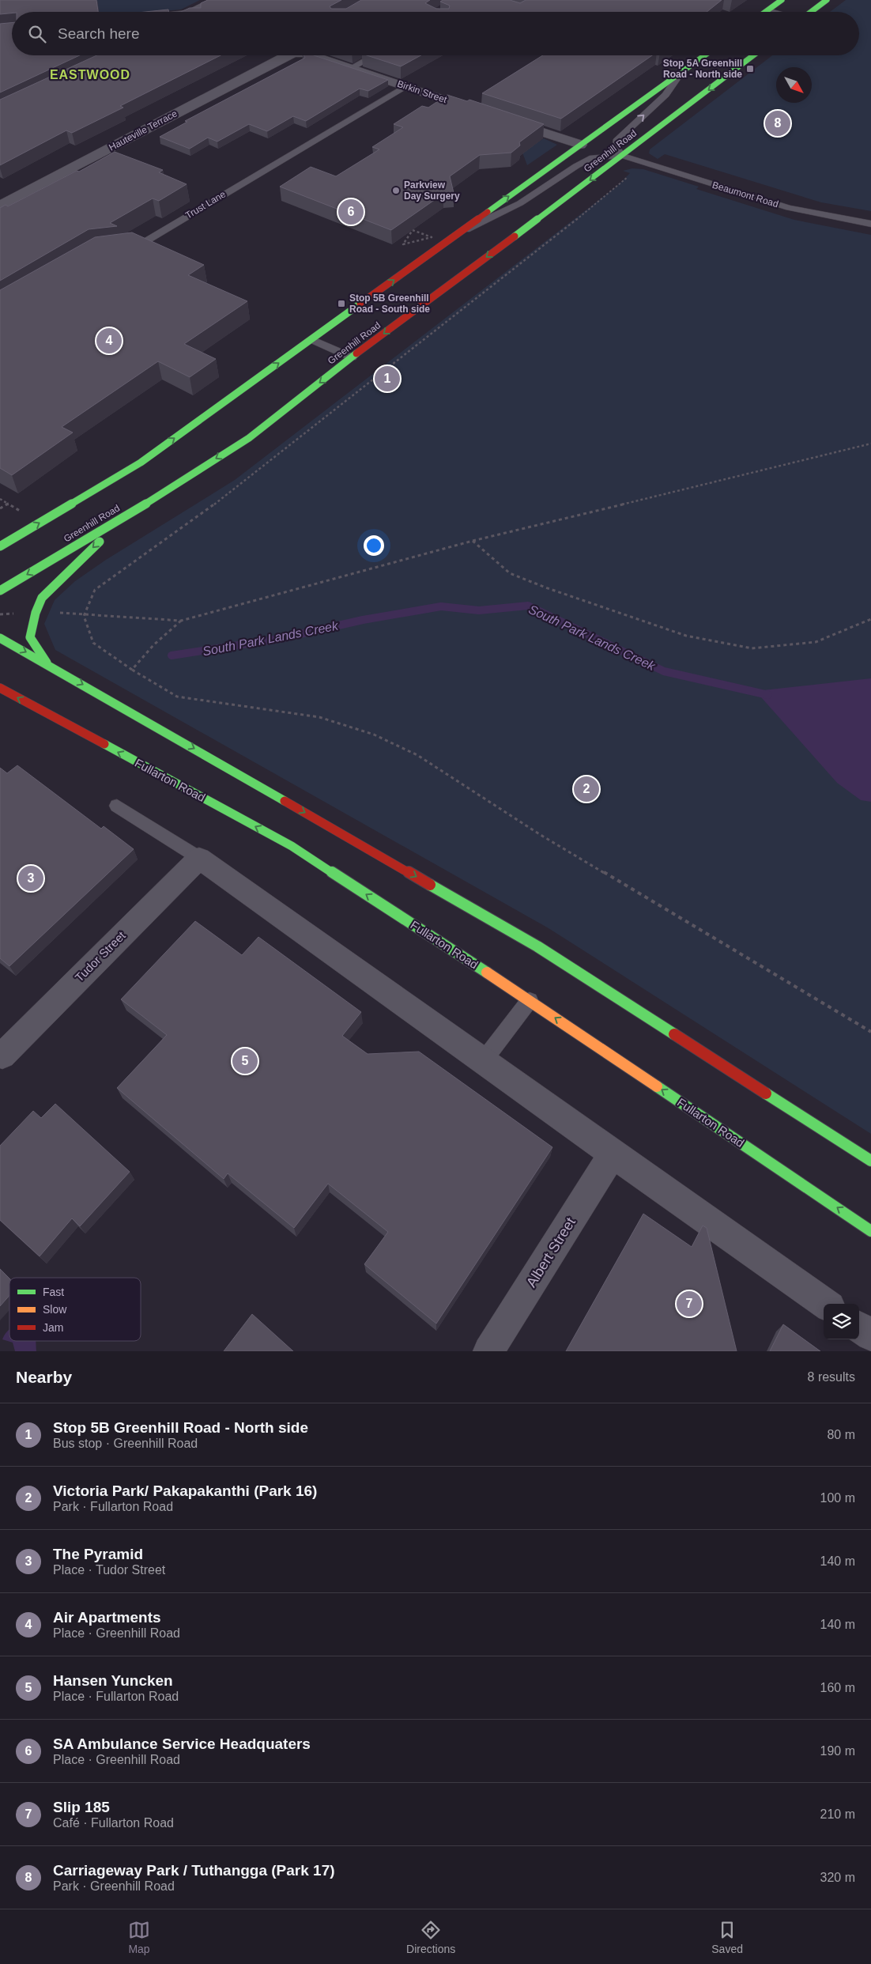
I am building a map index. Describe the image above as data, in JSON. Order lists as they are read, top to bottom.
{
  "streets": {
    "highway": ["Greenhill Road", "Fullarton Road"],
    "street": [
      "Birkin Street",
      "Hauteville Terrace",
      "Tudor Street",
      "Albert Street"
    ],
    "lane": ["Beaumont Road", "Trust Lane"]
  },
  "crossings": [
    ["Birkin Street", "Trust Lane"],
    ["Greenhill Road", "Beaumont Road"]
  ],
  "districts": ["EASTWOOD"],
  "water": ["South Park Lands Creek"],
  "places": {
    "transit": ["Stop 5A Greenhill Road - North side", "Stop 5B Greenhill Road - South side"],
    "other": ["Parkview Day Surgery"]
  },
  "legend": ["Fast", "Slow", "Jam"],
  "north": "bottom right",
  "page": {
    "search": "Search here",
    "pins": [
      "8",
      "6",
      "4",
      "1",
      "2",
      "3",
      "5",
      "7"
    ],
    "heading": ["Nearby", "8 results"],
    "list": [
      {
        "mark": "1",
        "name": "Stop 5B Greenhill Road - North side",
        "note": "Bus stop · Greenhill Road",
        "value": "80 m"
      },
      {
        "mark": "2",
        "name": "Victoria Park/ Pakapakanthi (Park 16)",
        "note": "Park · Fullarton Road",
        "value": "100 m"
      },
      {
        "mark": "3",
        "name": "The Pyramid",
        "note": "Place · Tudor Street",
        "value": "140 m"
      },
      {
        "mark": "4",
        "name": "Air Apartments",
        "note": "Place · Greenhill Road",
        "value": "140 m"
      },
      {
        "mark": "5",
        "name": "Hansen Yuncken",
        "note": "Place · Fullarton Road",
        "value": "160 m"
      },
      {
        "mark": "6",
        "name": "SA Ambulance Service Headquaters",
        "note": "Place · Greenhill Road",
        "value": "190 m"
      },
      {
        "mark": "7",
        "name": "Slip 185",
        "note": "Café · Fullarton Road",
        "value": "210 m"
      },
      {
        "mark": "8",
        "name": "Carriageway Park / Tuthangga (Park 17)",
        "note": "Park · Greenhill Road",
        "value": "320 m"
      }
    ],
    "nav": ["Map", "Directions", "Saved"]
  }
}
